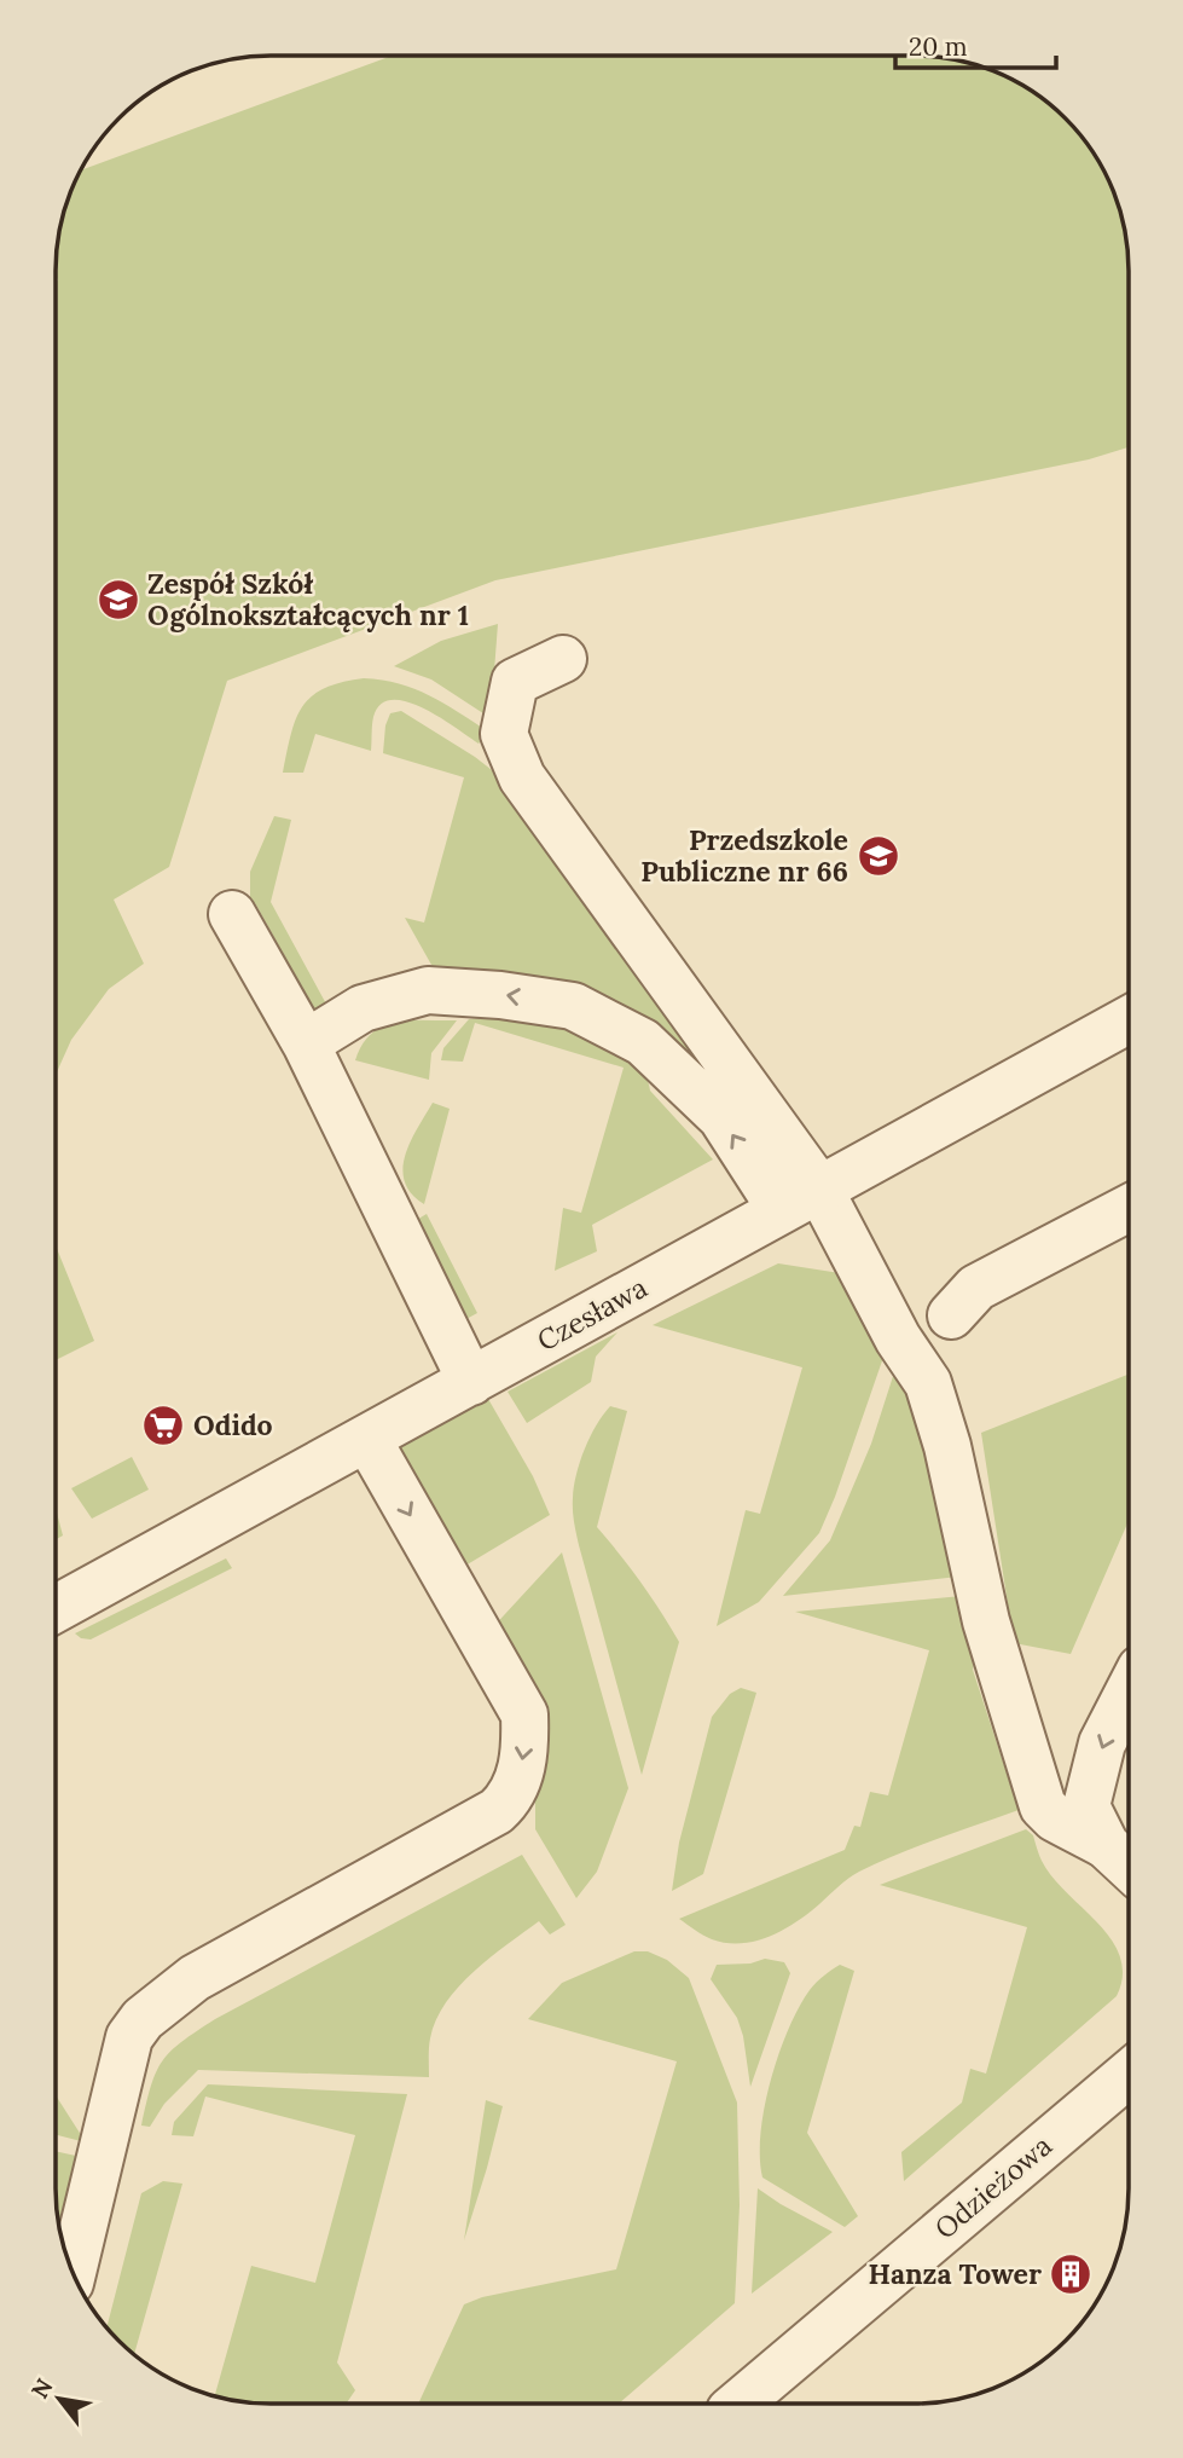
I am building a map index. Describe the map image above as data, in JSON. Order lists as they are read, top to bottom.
{
  "streets": {
    "street": ["Czesława", "Odzieżowa"]
  },
  "places": {
    "school or university": ["Zespół Szkół Ogólnokształcących nr 1", "Przedszkole Publiczne nr 66"],
    "supermarket": ["Odido"],
    "building": ["Hanza Tower"]
  },
  "scale_bar": "20 m",
  "north": "top left"
}
